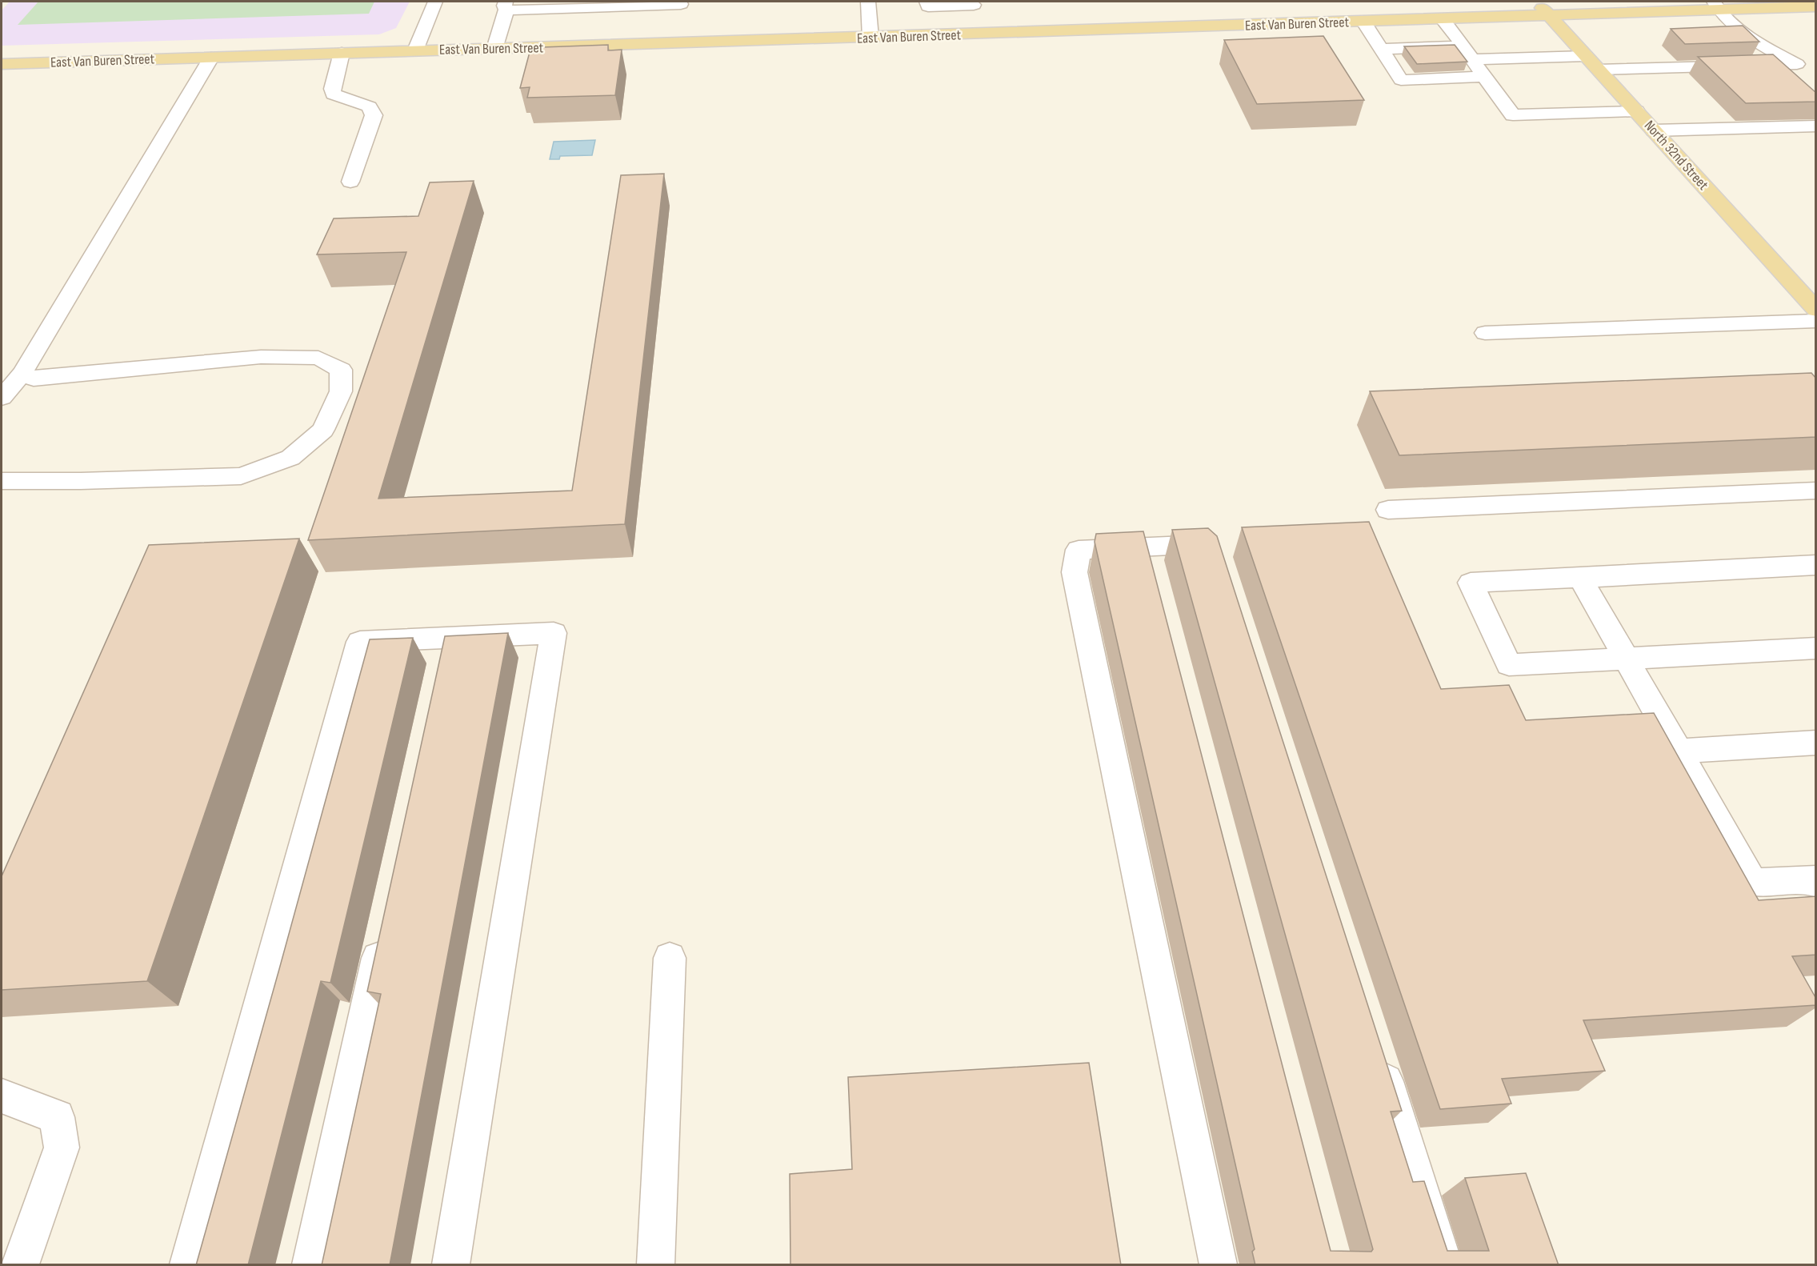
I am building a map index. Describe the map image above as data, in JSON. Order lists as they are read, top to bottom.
{
  "streets": {
    "main road": ["East Van Buren Street", "North 32nd Street"]
  },
  "crossings": [
    ["East Van Buren Street", "North 32nd Street"]
  ]
}
